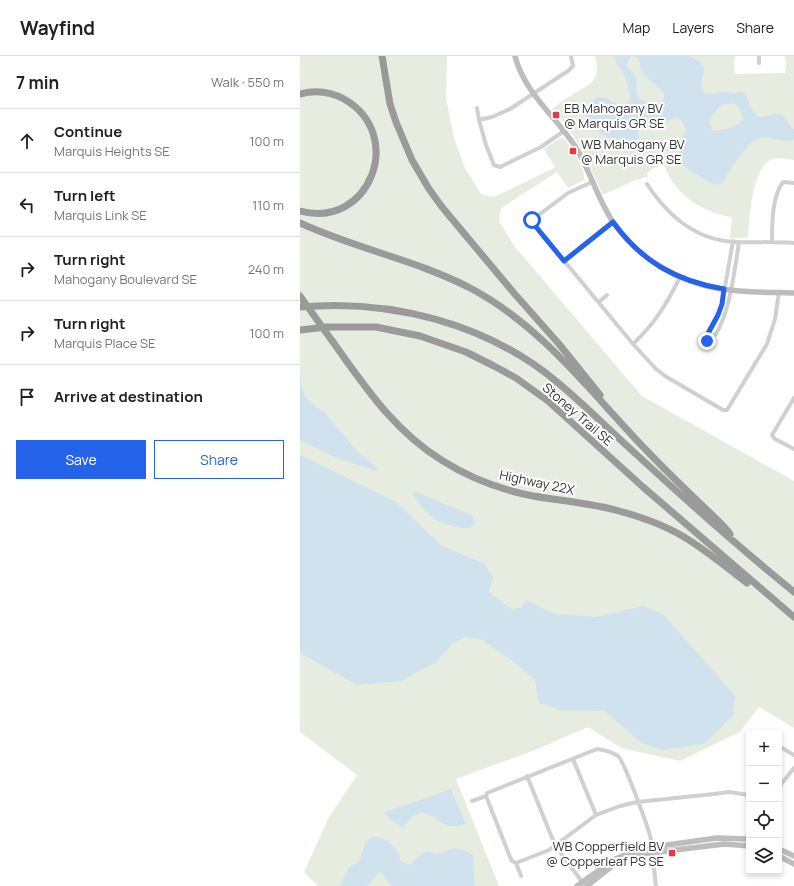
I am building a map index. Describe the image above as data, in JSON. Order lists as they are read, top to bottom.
{
  "streets": {
    "highway": ["Stoney Trail SE", "Highway 22X"]
  },
  "crossings": [
    ["Stoney Trail SE", "Highway 22X"]
  ],
  "places": {
    "transit": ["EB Mahogany BV @ Marquis GR SE", "WB Mahogany BV @ Marquis GR SE", "WB Copperfield BV @ Copperleaf PS SE"]
  },
  "page": {
    "header": "Wayfind",
    "nav": ["Map", "Layers", "Share"],
    "heading": ["7 min", "Walk · 550 m"],
    "list": [
      ["Continue", "Marquis Heights SE", "100 m"],
      ["Turn left", "Marquis Link SE", "110 m"],
      ["Turn right", "Mahogany Boulevard SE", "240 m"],
      ["Turn right", "Marquis Place SE", "100 m"],
      "Arrive at destination"
    ],
    "buttons": ["Save", "Share"],
    "map_buttons": ["+", "−"]
  }
}
